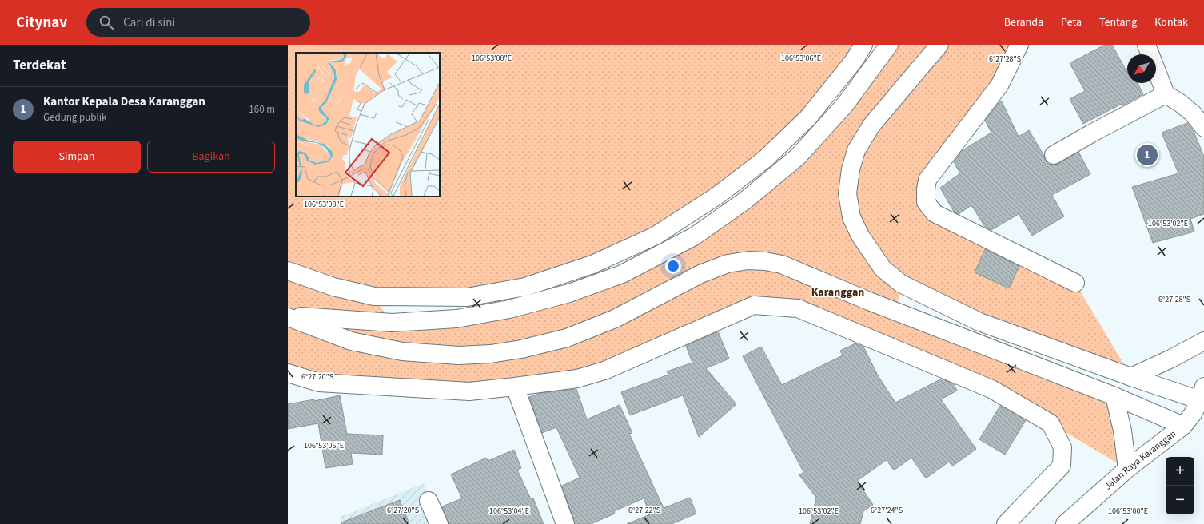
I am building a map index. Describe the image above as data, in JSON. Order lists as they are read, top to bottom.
{
  "streets": {
    "main road": ["Jalan Raya Karanggan"]
  },
  "districts": ["Karanggan"],
  "north": "bottom left",
  "page": {
    "header": "Citynav",
    "search": "Cari di sini",
    "nav": [
      "Beranda",
      "Peta",
      "Tentang",
      "Kontak"
    ],
    "heading": "Terdekat",
    "list": [
      {
        "mark": "1",
        "name": "Kantor Kepala Desa Karanggan",
        "note": "Gedung publik",
        "value": "160 m"
      }
    ],
    "buttons": ["Simpan", "Bagikan"],
    "pins": "1",
    "map_buttons": ["+", "−"]
  },
  "coordinates": [
    "106°53'08\"E",
    "106°53'06\"E",
    "6°27'28\"S",
    "106°53'02\"E",
    "6°27'20\"S",
    "6°27'22\"S",
    "6°27'24\"S",
    "106°53'04\"E",
    "106°53'00\"E"
  ]
}
